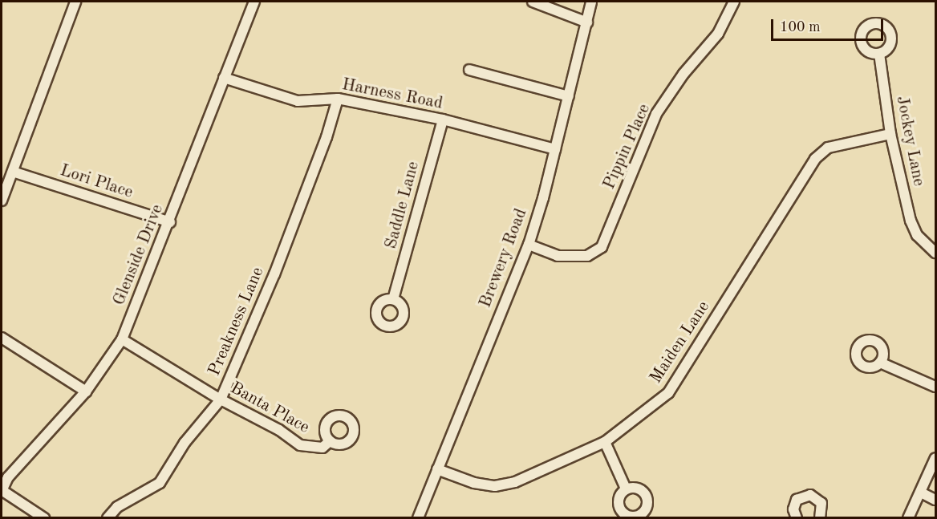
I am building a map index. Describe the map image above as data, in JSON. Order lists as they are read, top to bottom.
{
  "streets": {
    "street": [
      "Harness Road",
      "Jockey Lane",
      "Pippin Place",
      "Lori Place",
      "Saddle Lane",
      "Glenside Drive",
      "Brewery Road",
      "Preakness Lane",
      "Maiden Lane",
      "Banta Place"
    ]
  },
  "crossings": [
    ["Harness Road", "Saddle Lane"],
    ["Harness Road", "Glenside Drive"],
    ["Harness Road", "Brewery Road"],
    ["Harness Road", "Preakness Lane"],
    ["Jockey Lane", "Maiden Lane"],
    ["Pippin Place", "Brewery Road"],
    ["Lori Place", "Glenside Drive"],
    ["Glenside Drive", "Banta Place"],
    ["Brewery Road", "Maiden Lane"],
    ["Preakness Lane", "Banta Place"]
  ],
  "scale_bar": "100 m"
}
